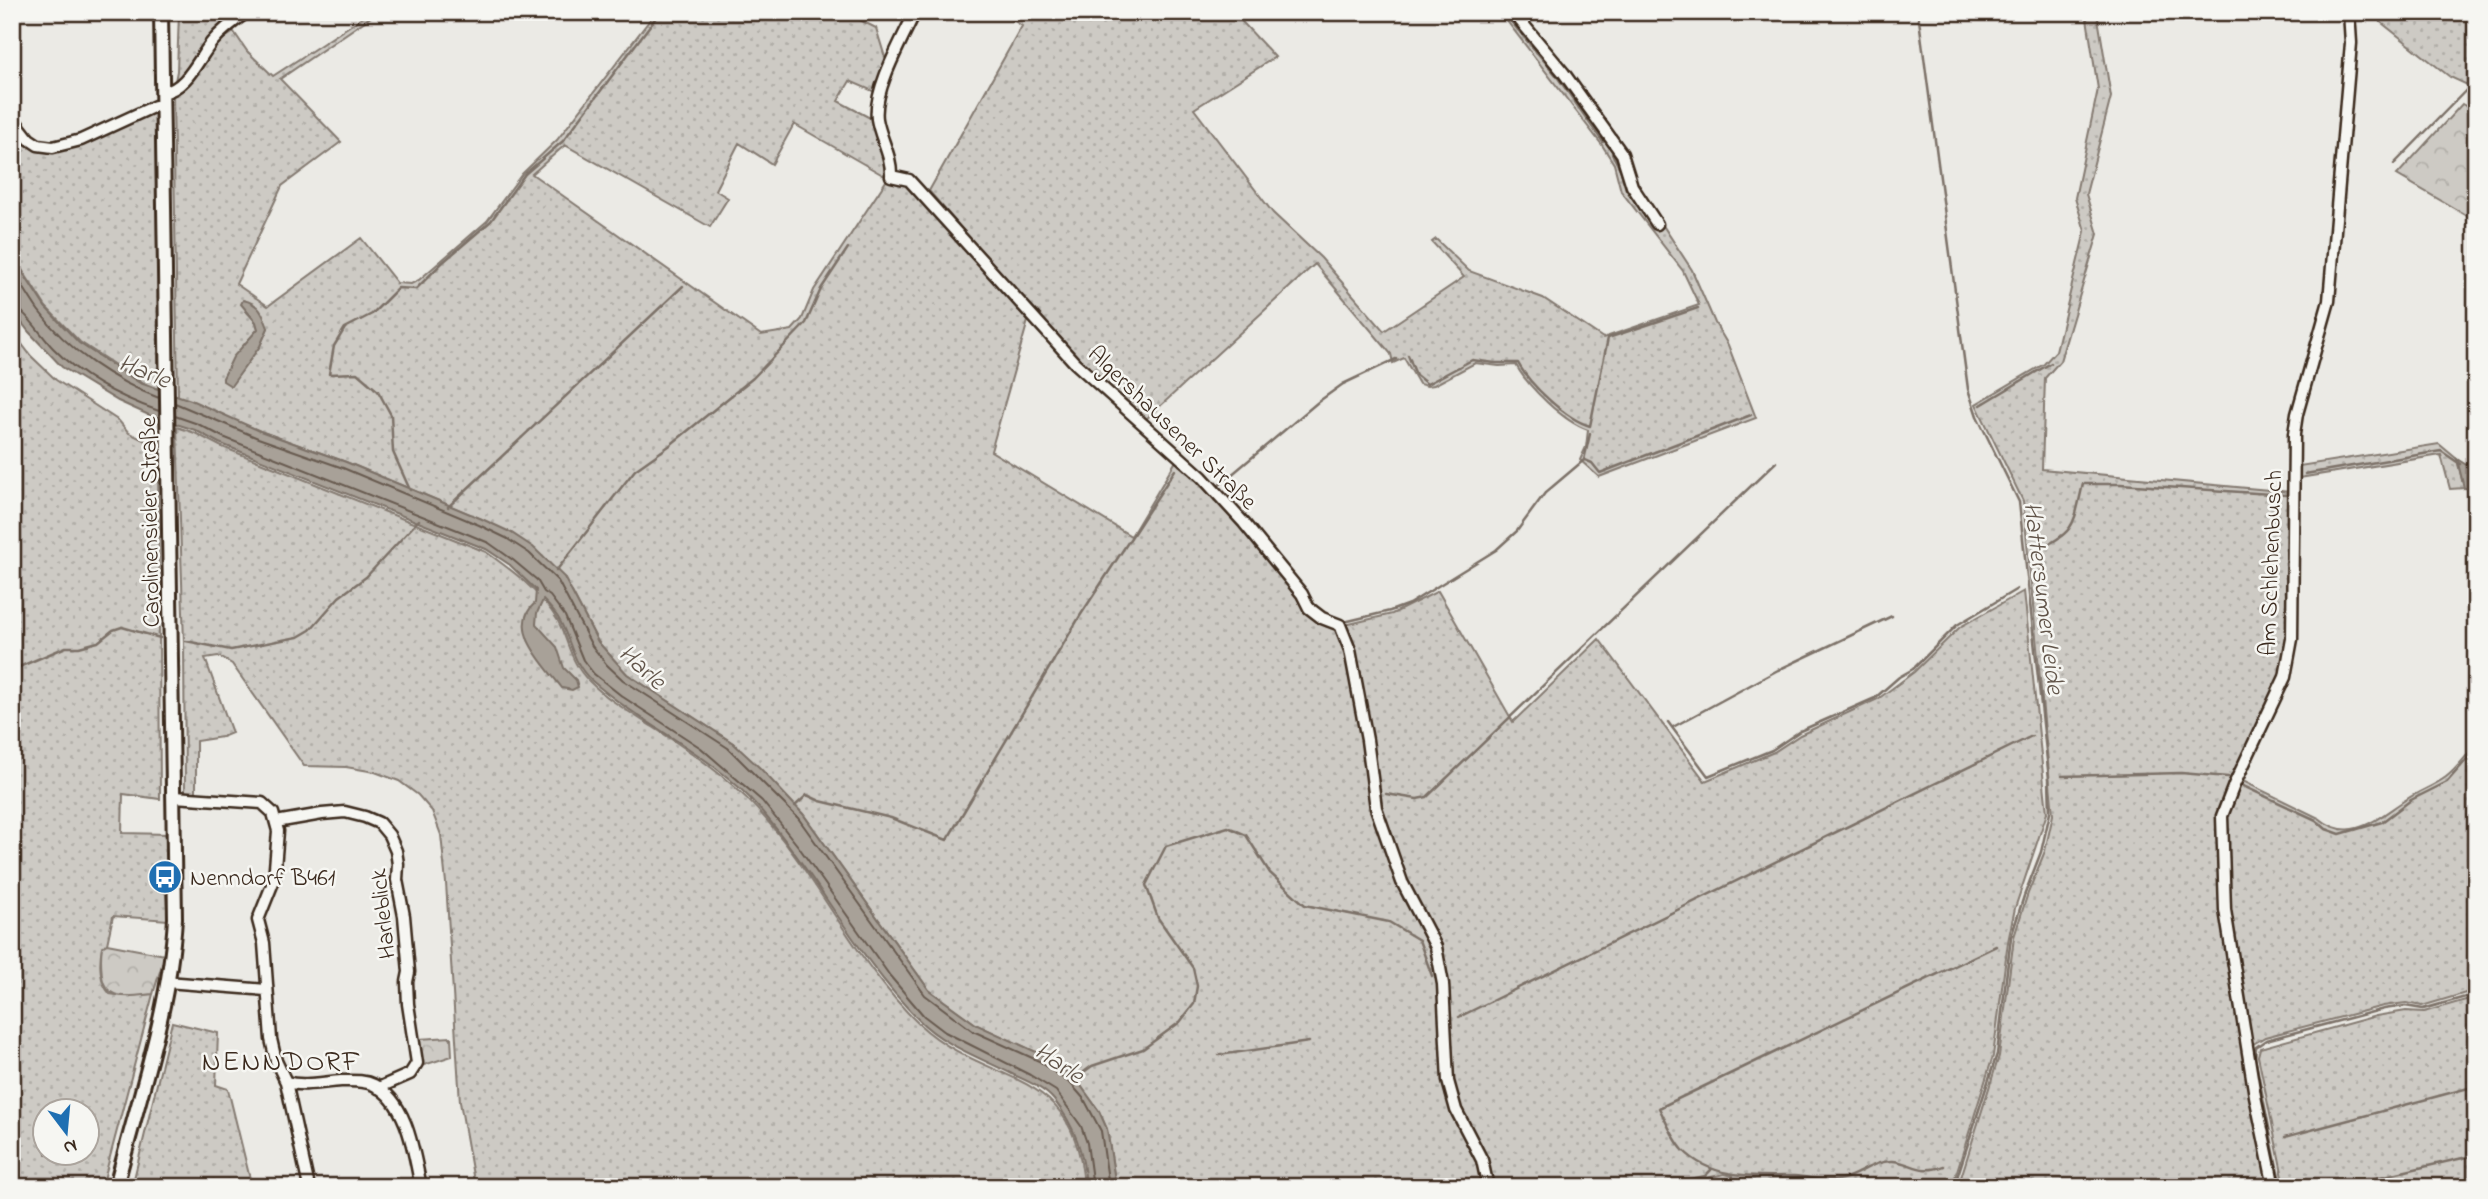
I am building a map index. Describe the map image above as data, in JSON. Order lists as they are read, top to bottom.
{
  "streets": {
    "main road": ["Carolinensieler Straße"],
    "street": ["Algershausener Straße", "Am Schlehenbusch", "Harleblick"]
  },
  "districts": ["NENNDORF"],
  "water": ["Harle", "Hattersumer Leide"],
  "places": {
    "bus stop": ["Nenndorf B461"]
  },
  "north": "bottom"
}
